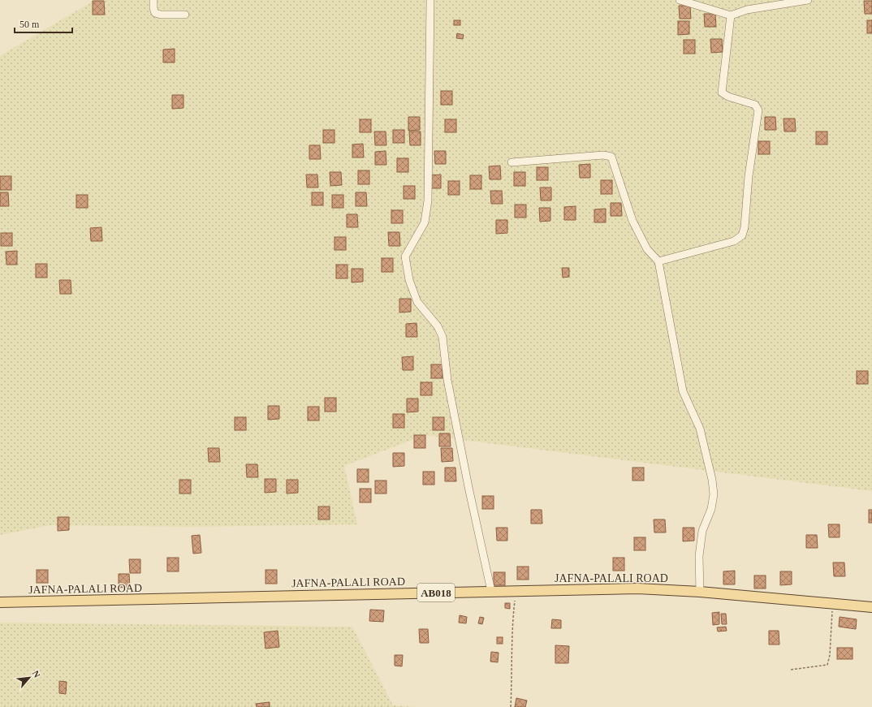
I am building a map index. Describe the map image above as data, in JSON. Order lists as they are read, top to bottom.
{
  "streets": {
    "main road": ["JAFNA-PALALI ROAD", "AB018"]
  },
  "scale_bar": "50 m",
  "north": "top right"
}
